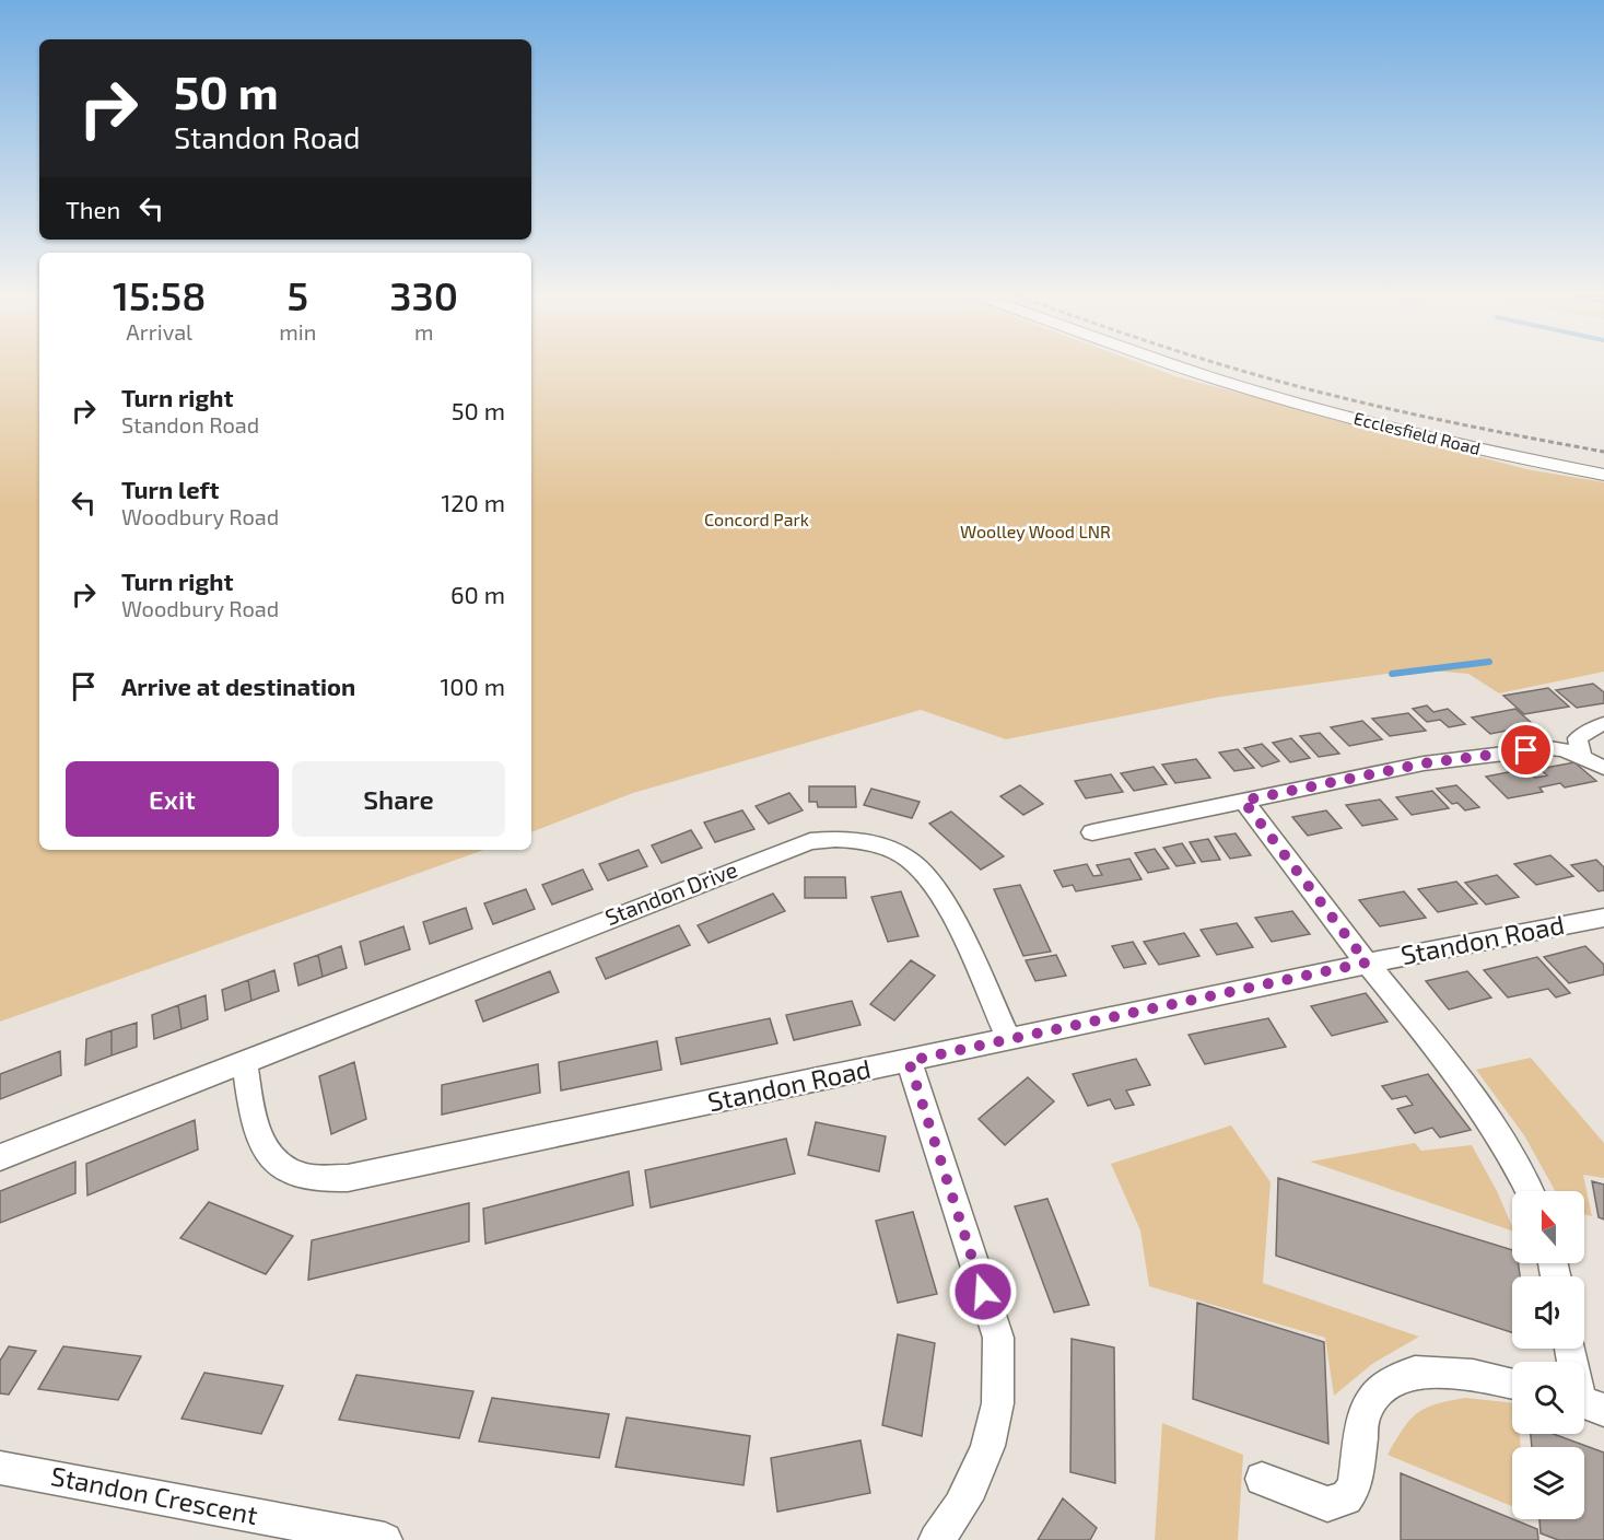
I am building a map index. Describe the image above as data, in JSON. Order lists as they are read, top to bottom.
{
  "streets": {
    "main road": ["Ecclesfield Road"],
    "street": ["Standon Drive", "Standon Road", "Standon Crescent"]
  },
  "crossings": [
    ["Standon Drive", "Standon Road"]
  ],
  "parks": ["Concord Park", "Woolley Wood LNR"],
  "north": "top",
  "page": {
    "turn": ["50 m", "Standon Road"],
    "then": "Then",
    "eta": [
      "15:58",
      "Arrival",
      "5",
      "min",
      "330",
      "m"
    ],
    "list": [
      {
        "name": "Turn right",
        "note": "Standon Road",
        "value": "50 m"
      },
      {
        "name": "Turn left",
        "note": "Woodbury Road",
        "value": "120 m"
      },
      {
        "name": "Turn right",
        "note": "Woodbury Road",
        "value": "60 m"
      },
      {
        "name": "Arrive at destination",
        "value": "100 m"
      }
    ],
    "buttons": ["Exit", "Share"]
  }
}
